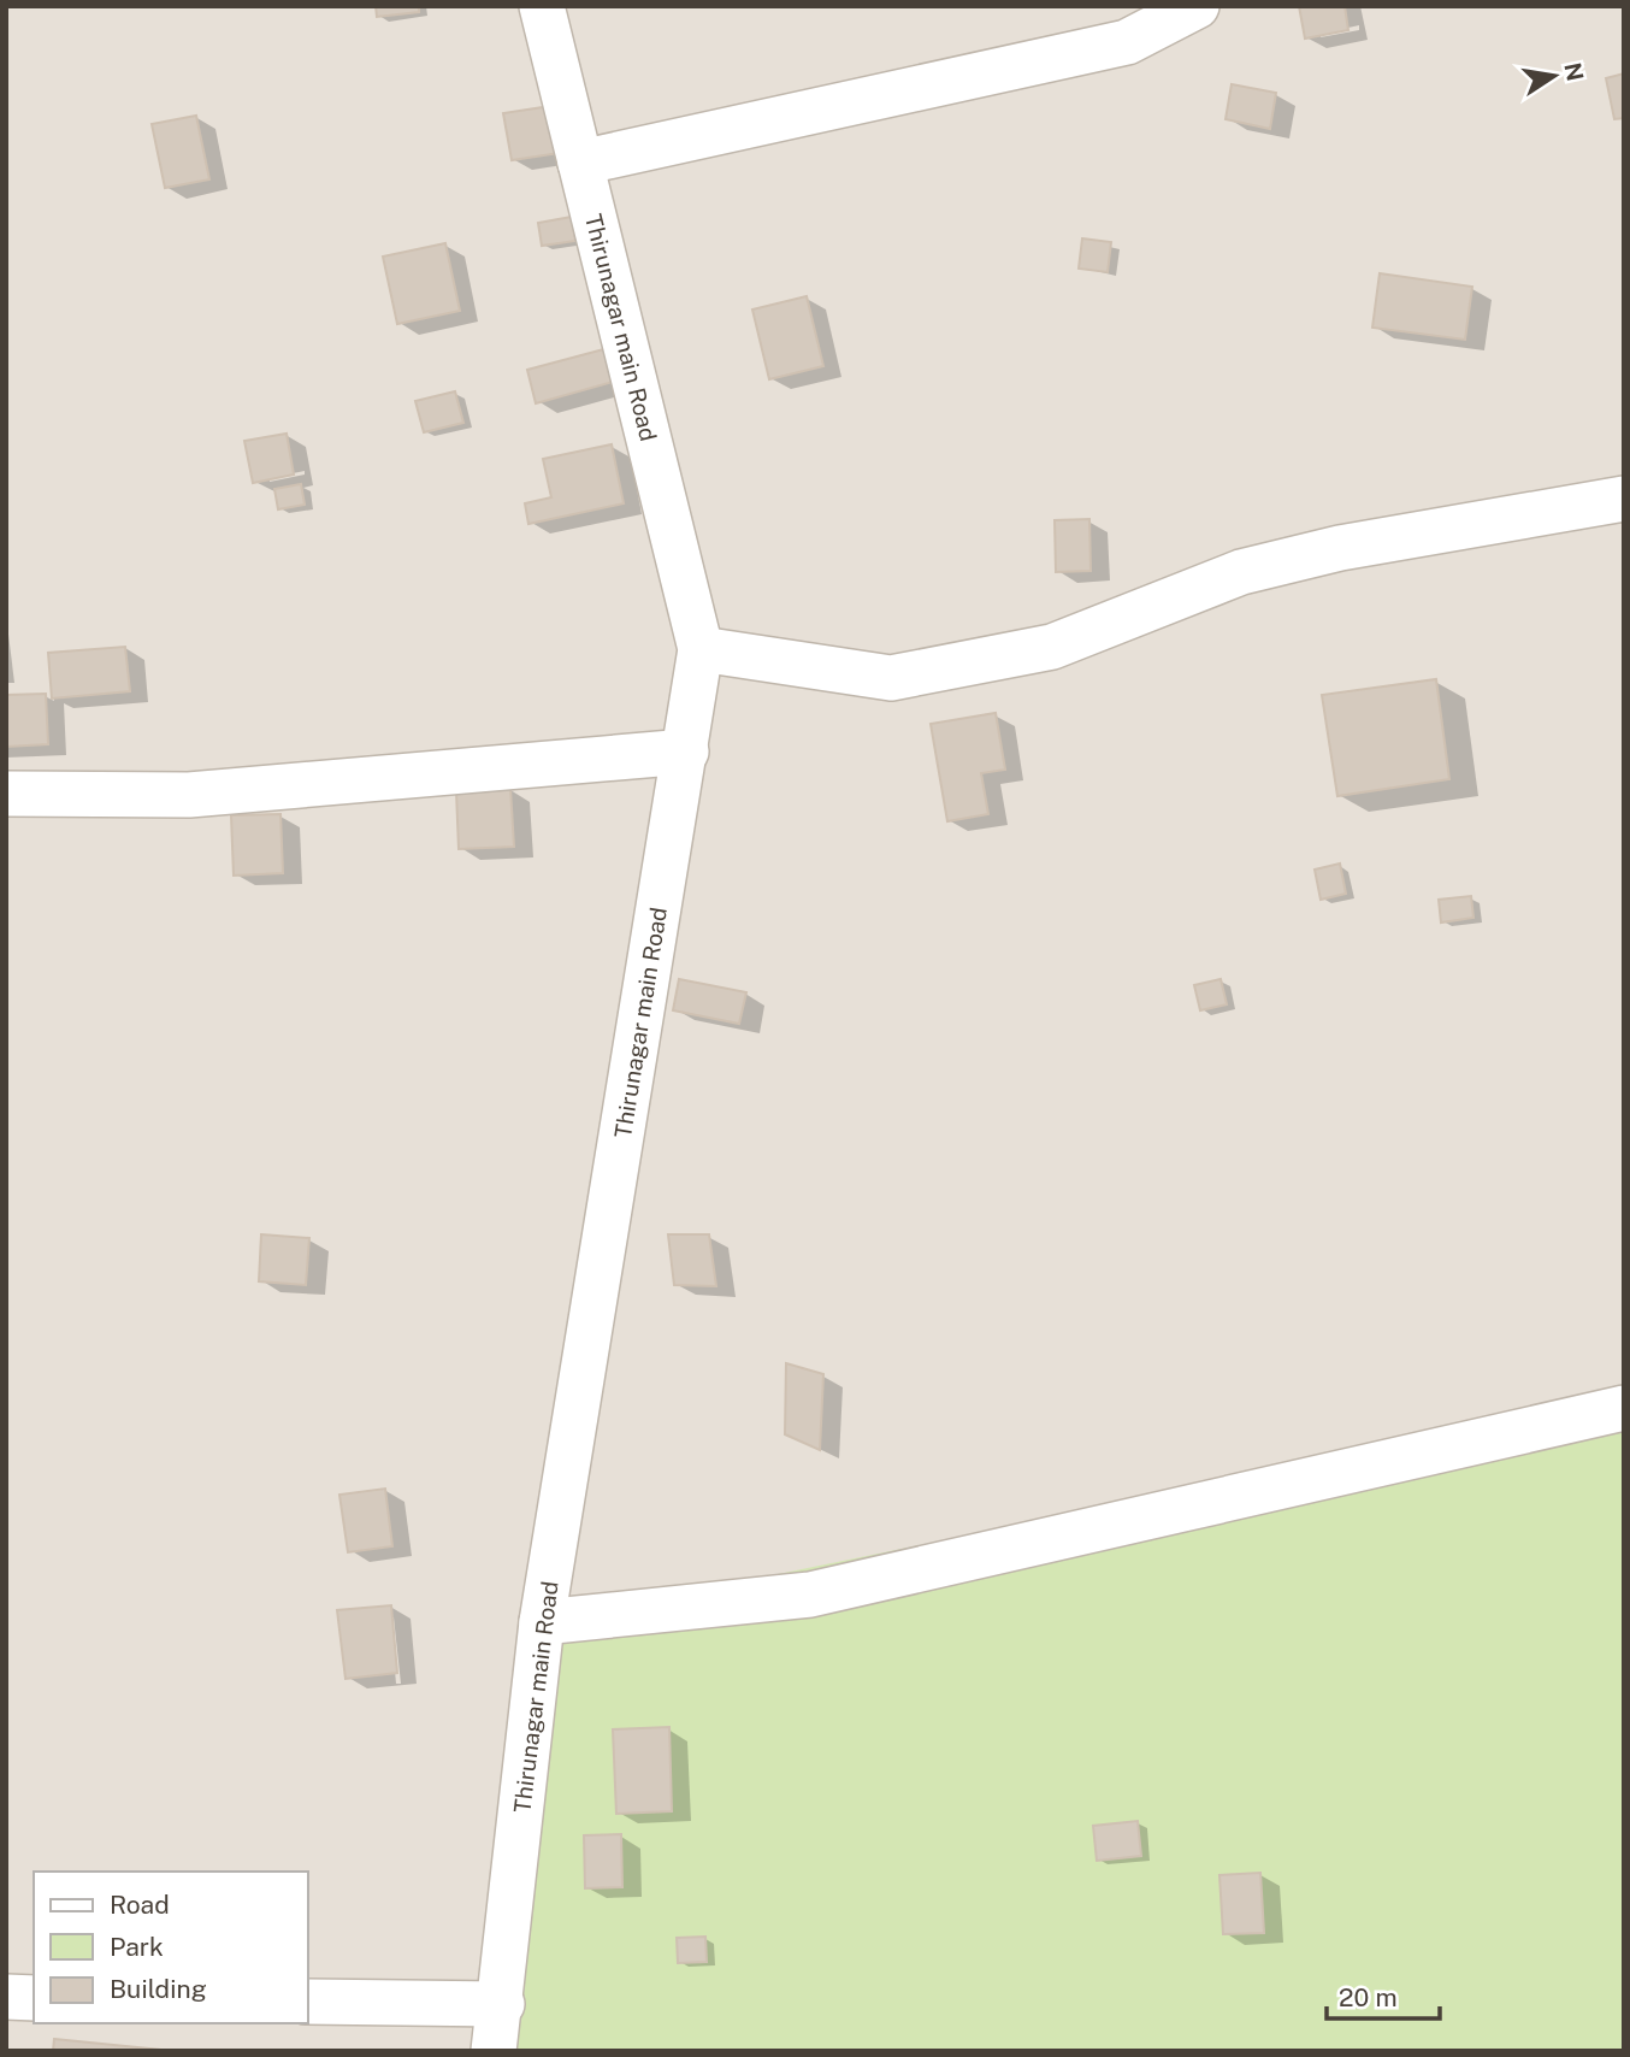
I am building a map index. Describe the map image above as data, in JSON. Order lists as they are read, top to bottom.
{
  "streets": {
    "street": ["Thirunagar main Road"]
  },
  "legend": ["Road", "Park", "Building"],
  "scale_bar": "20 m",
  "north": "right"
}
